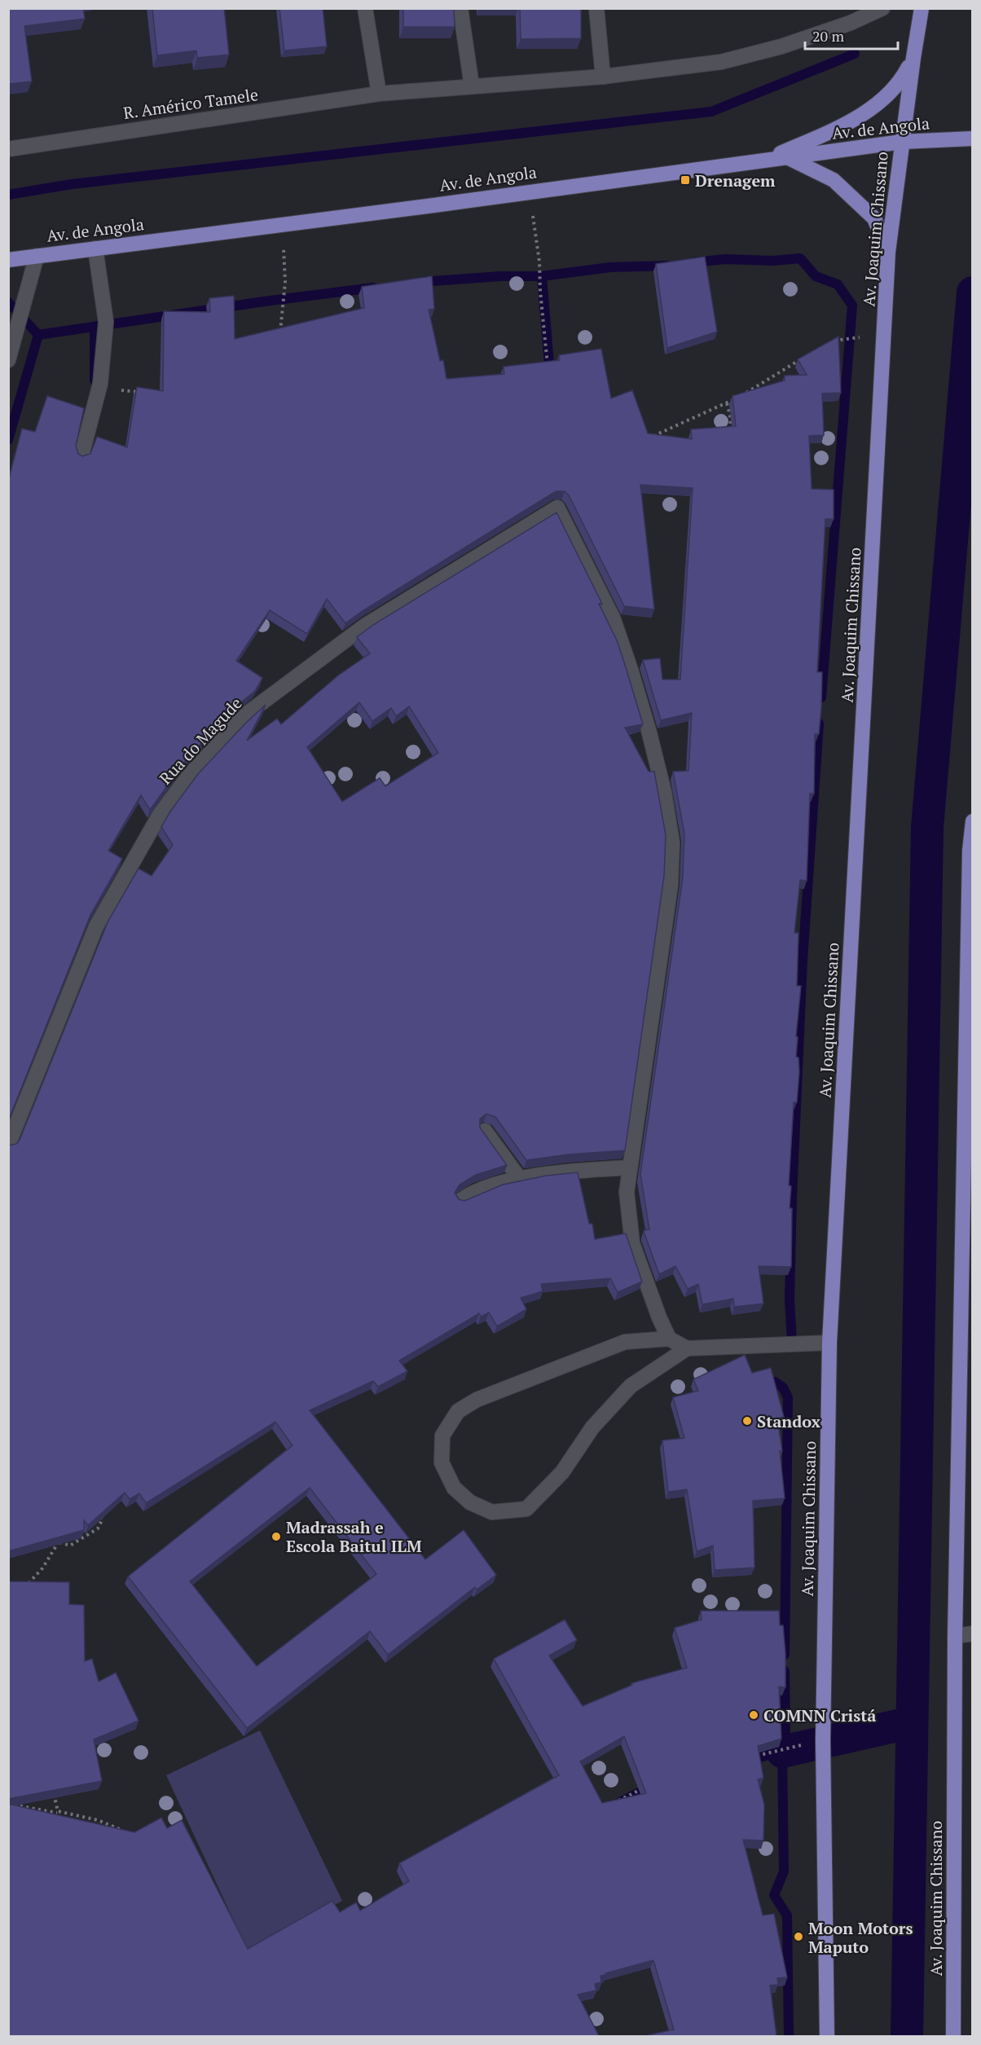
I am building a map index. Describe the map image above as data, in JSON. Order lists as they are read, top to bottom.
{
  "streets": {
    "main road": ["Av. de Angola", "Av. Joaquim Chissano"],
    "street": ["R. Américo Tamele", "Rua do Magude"]
  },
  "crossings": [
    ["Av. de Angola", "Av. Joaquim Chissano"]
  ],
  "places": {
    "transit": ["Drenagem"],
    "other": [
      "Standox",
      "Madrassah e Escola Baitul ILM",
      "COMNN Cristá",
      "Moon Motors Maputo"
    ]
  },
  "scale_bar": "20 m"
}
